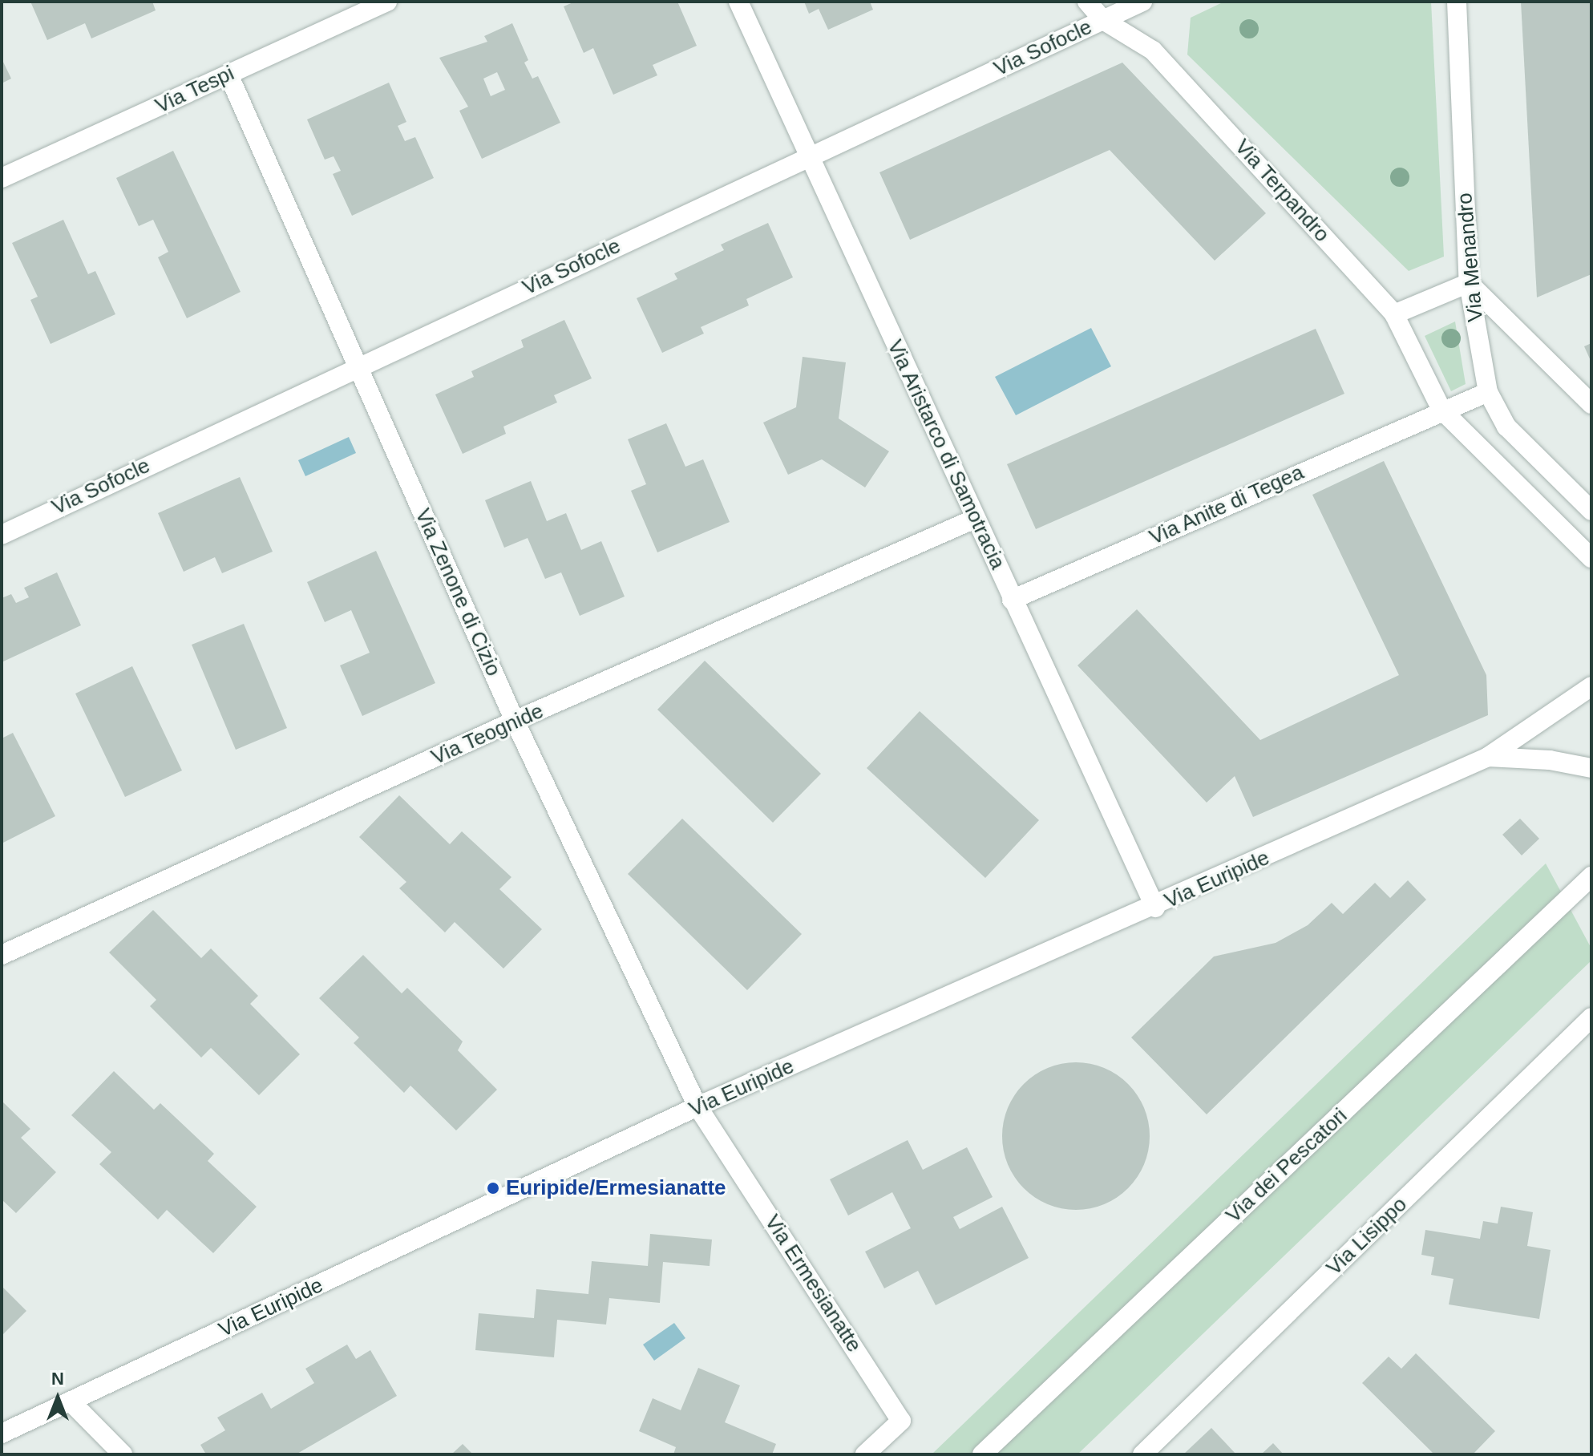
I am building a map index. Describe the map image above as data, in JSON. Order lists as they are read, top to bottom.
{
  "streets": {
    "street": [
      "Via Sofocle",
      "Via Tespi",
      "Via Terpandro",
      "Via Menandro",
      "Via Aristarco di Samotracia",
      "Via Anite di Tegea",
      "Via Zenone di Cizio",
      "Via Teognide",
      "Via Euripide",
      "Via dei Pescatori",
      "Via Lisippo",
      "Via Ermesianatte"
    ]
  },
  "crossings": [
    ["Via Sofocle", "Via Terpandro"],
    ["Via Sofocle", "Via Aristarco di Samotracia"],
    ["Via Sofocle", "Via Zenone di Cizio"],
    ["Via Tespi", "Via Zenone di Cizio"],
    ["Via Terpandro", "Via Anite di Tegea"],
    ["Via Aristarco di Samotracia", "Via Anite di Tegea"],
    ["Via Aristarco di Samotracia", "Via Teognide"],
    ["Via Aristarco di Samotracia", "Via Euripide"],
    ["Via Zenone di Cizio", "Via Teognide"],
    ["Via Zenone di Cizio", "Via Euripide"],
    ["Via Zenone di Cizio", "Via Ermesianatte"],
    ["Via Euripide", "Via Ermesianatte"]
  ],
  "places": ["Euripide/Ermesianatte"],
  "north": "top"
}
